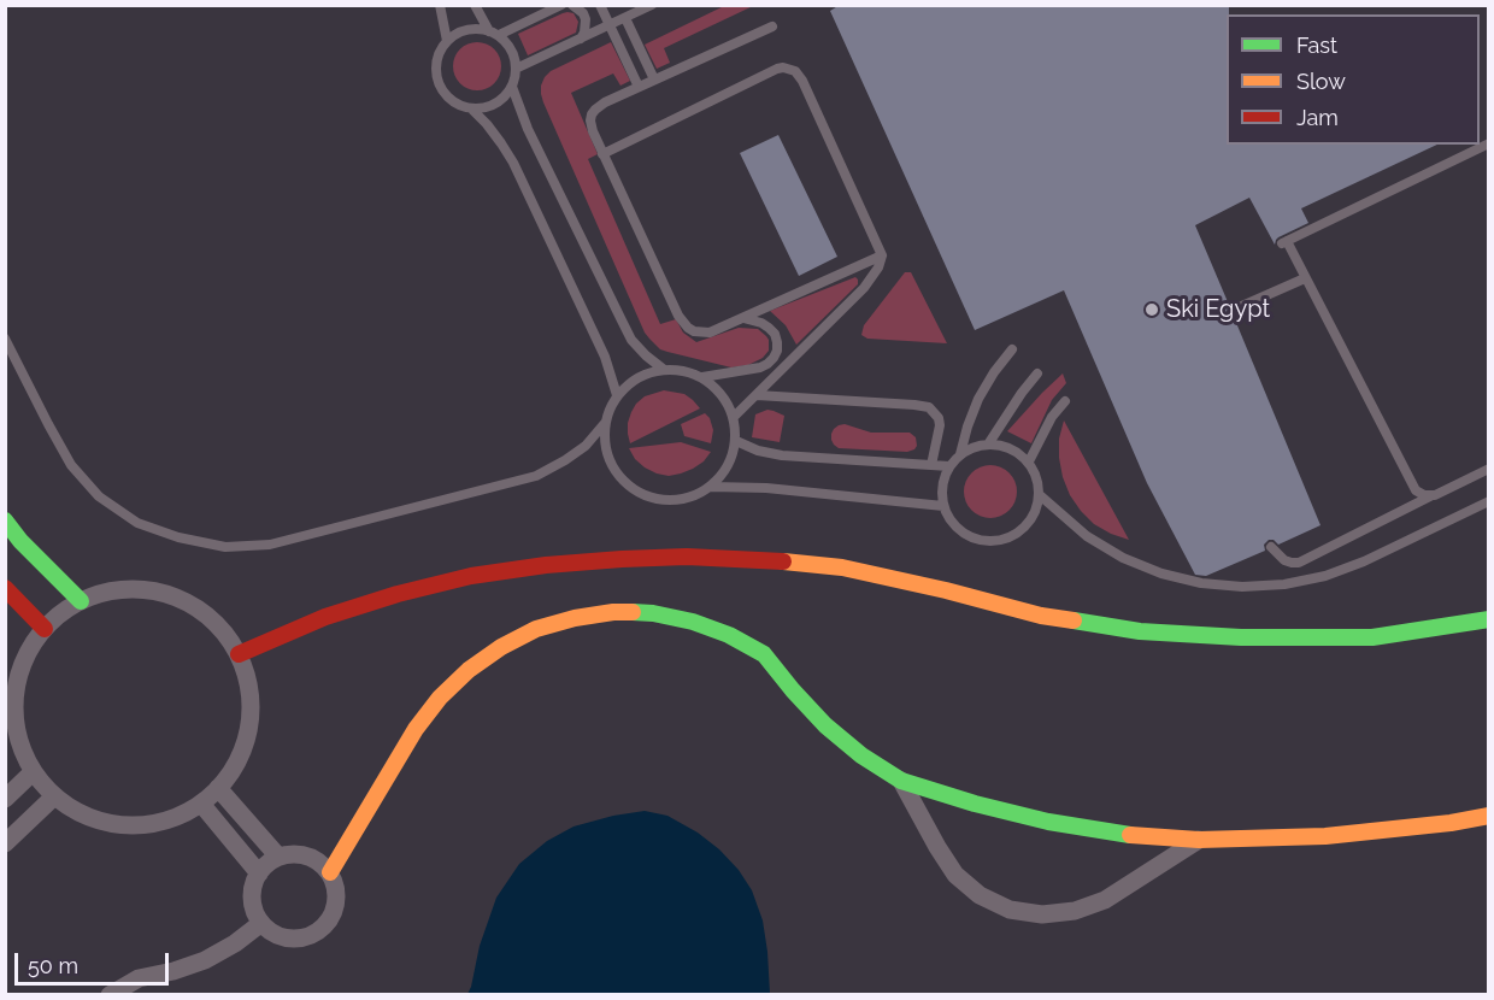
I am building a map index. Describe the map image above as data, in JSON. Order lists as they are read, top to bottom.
{
  "places": ["Ski Egypt"],
  "legend": ["Fast", "Slow", "Jam"],
  "scale_bar": "50 m"
}
